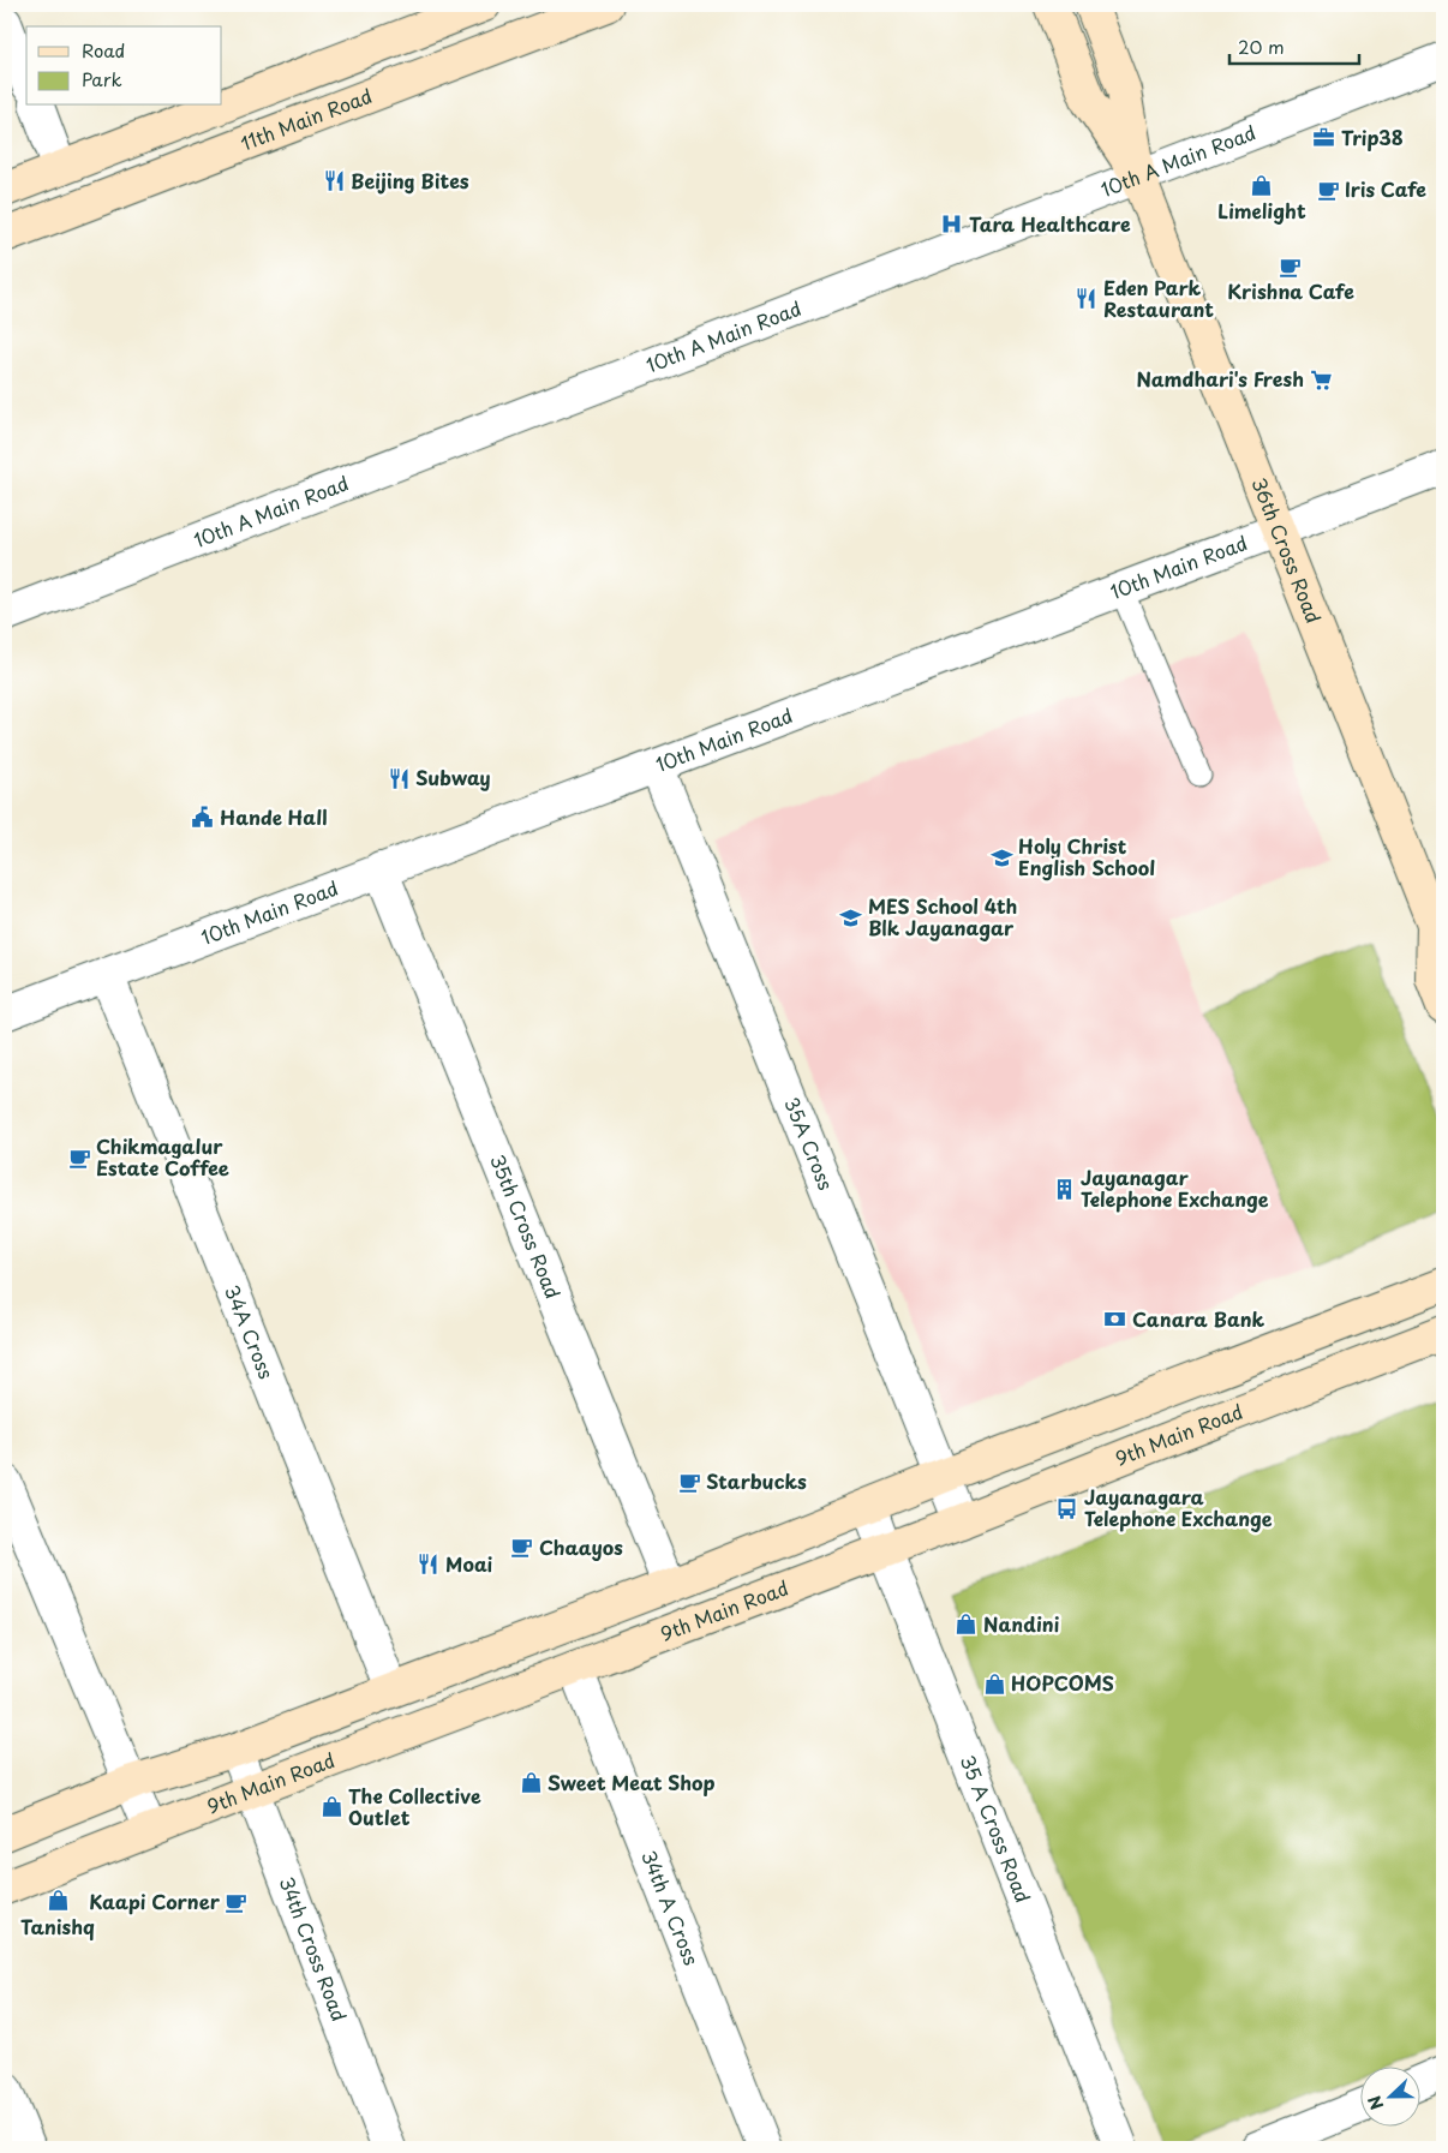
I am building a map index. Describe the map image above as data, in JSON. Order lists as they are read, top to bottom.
{
  "streets": {
    "main road": ["11th Main Road", "36th Cross Road", "9th Main Road"],
    "street": [
      "10th A Main Road",
      "10th Main Road",
      "35A Cross",
      "35th Cross Road",
      "34A Cross",
      "35 A Cross Road",
      "34th A Cross",
      "34th Cross Road"
    ]
  },
  "crossings": [
    ["10th A Main Road", "36th Cross Road"],
    ["36th Cross Road", "10th Main Road"],
    ["10th Main Road", "35A Cross"],
    ["10th Main Road", "35th Cross Road"],
    ["10th Main Road", "34A Cross"],
    ["35A Cross", "9th Main Road"],
    ["9th Main Road", "35 A Cross Road"],
    ["9th Main Road", "34th A Cross"],
    ["9th Main Road", "34th Cross Road"]
  ],
  "places": {
    "office": ["Trip38"],
    "restaurant": [
      "Beijing Bites",
      "Eden Park Restaurant",
      "Subway",
      "Moai"
    ],
    "shop": [
      "Limelight",
      "Nandini",
      "HOPCOMS",
      "Sweet Meat Shop",
      "The Collective Outlet",
      "Tanishq"
    ],
    "cafe": [
      "Iris Cafe",
      "Krishna Cafe",
      "Chikmagalur Estate Coffee",
      "Starbucks",
      "Chaayos",
      "Kaapi Corner"
    ],
    "hospital": ["Tara Healthcare"],
    "supermarket": ["Namdhari's Fresh"],
    "public building": ["Hande Hall"],
    "school or university": ["Holy Christ English School", "MES School 4th Blk Jayanagar"],
    "building": ["Jayanagar Telephone Exchange"],
    "bank": ["Canara Bank"],
    "bus stop": ["Jayanagara Telephone Exchange"]
  },
  "legend": ["Road", "Park"],
  "scale_bar": "20 m",
  "north": "left"
}
